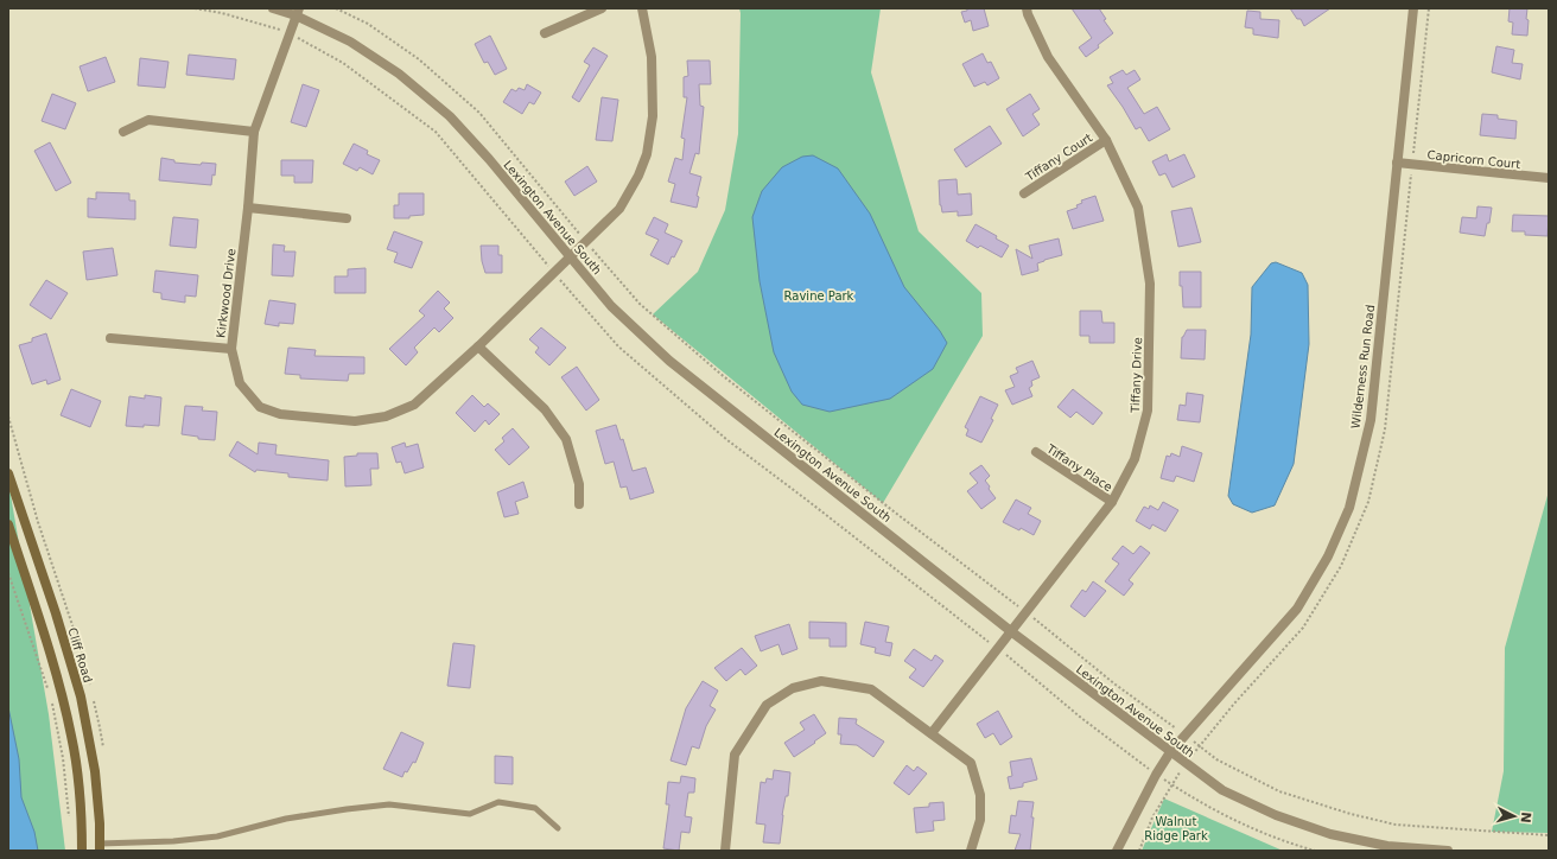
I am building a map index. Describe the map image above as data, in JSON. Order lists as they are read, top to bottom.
{
  "streets": {
    "main road": ["Cliff Road"],
    "street": [
      "Tiffany Court",
      "Capricorn Court",
      "Lexington Avenue South",
      "Kirkwood Drive",
      "Wilderness Run Road",
      "Tiffany Drive",
      "Tiffany Place"
    ]
  },
  "crossings": [
    ["Tiffany Court", "Tiffany Drive"],
    ["Capricorn Court", "Wilderness Run Road"],
    ["Lexington Avenue South", "Kirkwood Drive"],
    ["Lexington Avenue South", "Wilderness Run Road"],
    ["Lexington Avenue South", "Tiffany Drive"],
    ["Tiffany Drive", "Tiffany Place"]
  ],
  "parks": ["Ravine Park", "Walnut Ridge Park"],
  "north": "right"
}
